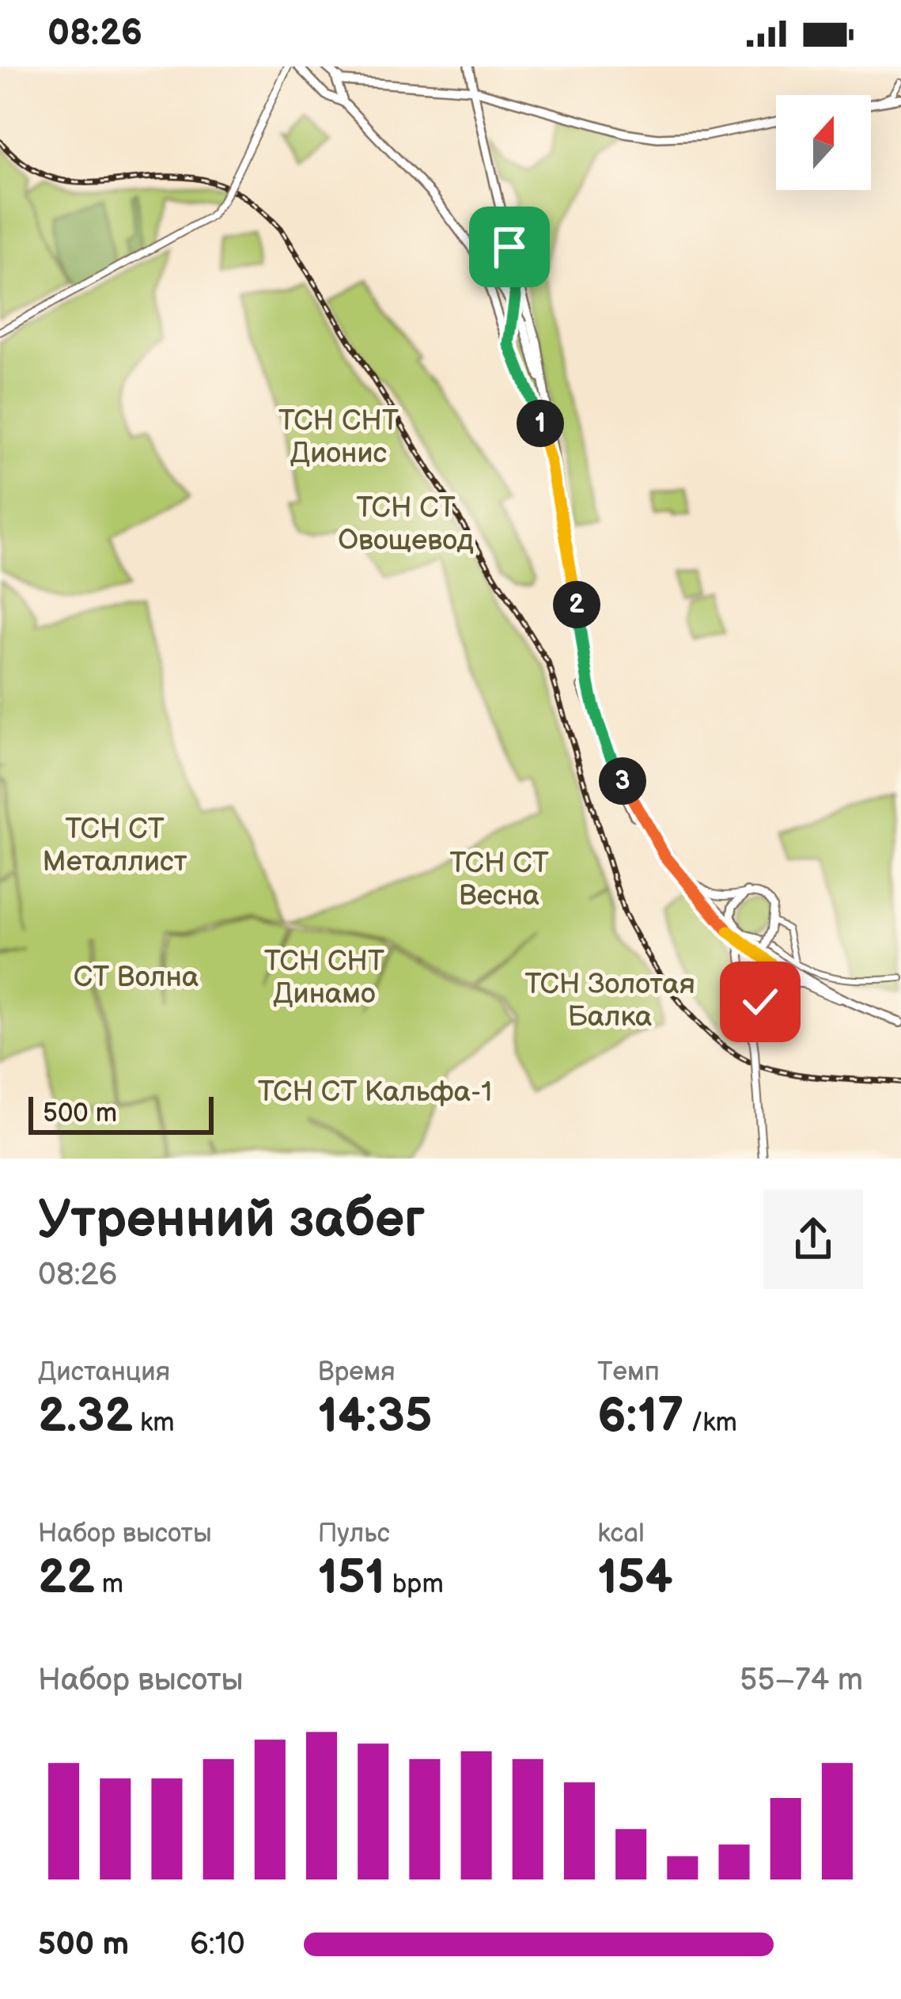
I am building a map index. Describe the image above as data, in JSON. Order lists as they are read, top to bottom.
{
  "parks": [
    "ТСН СНТ Дионис",
    "ТСН СТ Овощевод",
    "ТСН СТ Металлист",
    "ТСН СТ Весна",
    "ТСН СНТ Динамо",
    "СТ Волна",
    "ТСН Золотая Балка",
    "ТСН СТ Кальфа-1"
  ],
  "scale_bar": "500 m",
  "north": "top",
  "page": {
    "status": "08:26",
    "pins": ["1", "2", "3"],
    "scale": "500 m",
    "heading": ["Утренний забег", "08:26"],
    "stats": [
      ["Дистанция", "2.32 km"],
      ["Время", "14:35"],
      ["Темп", "6:17 /km"],
      ["Набор высоты", "22 m"],
      ["Пульс", "151 bpm"],
      ["kcal", "154"]
    ],
    "chart": ["Набор высоты", "55–74 m"],
    "list": [
      {
        "name": "500 m",
        "note": "6:10"
      }
    ]
  }
}
